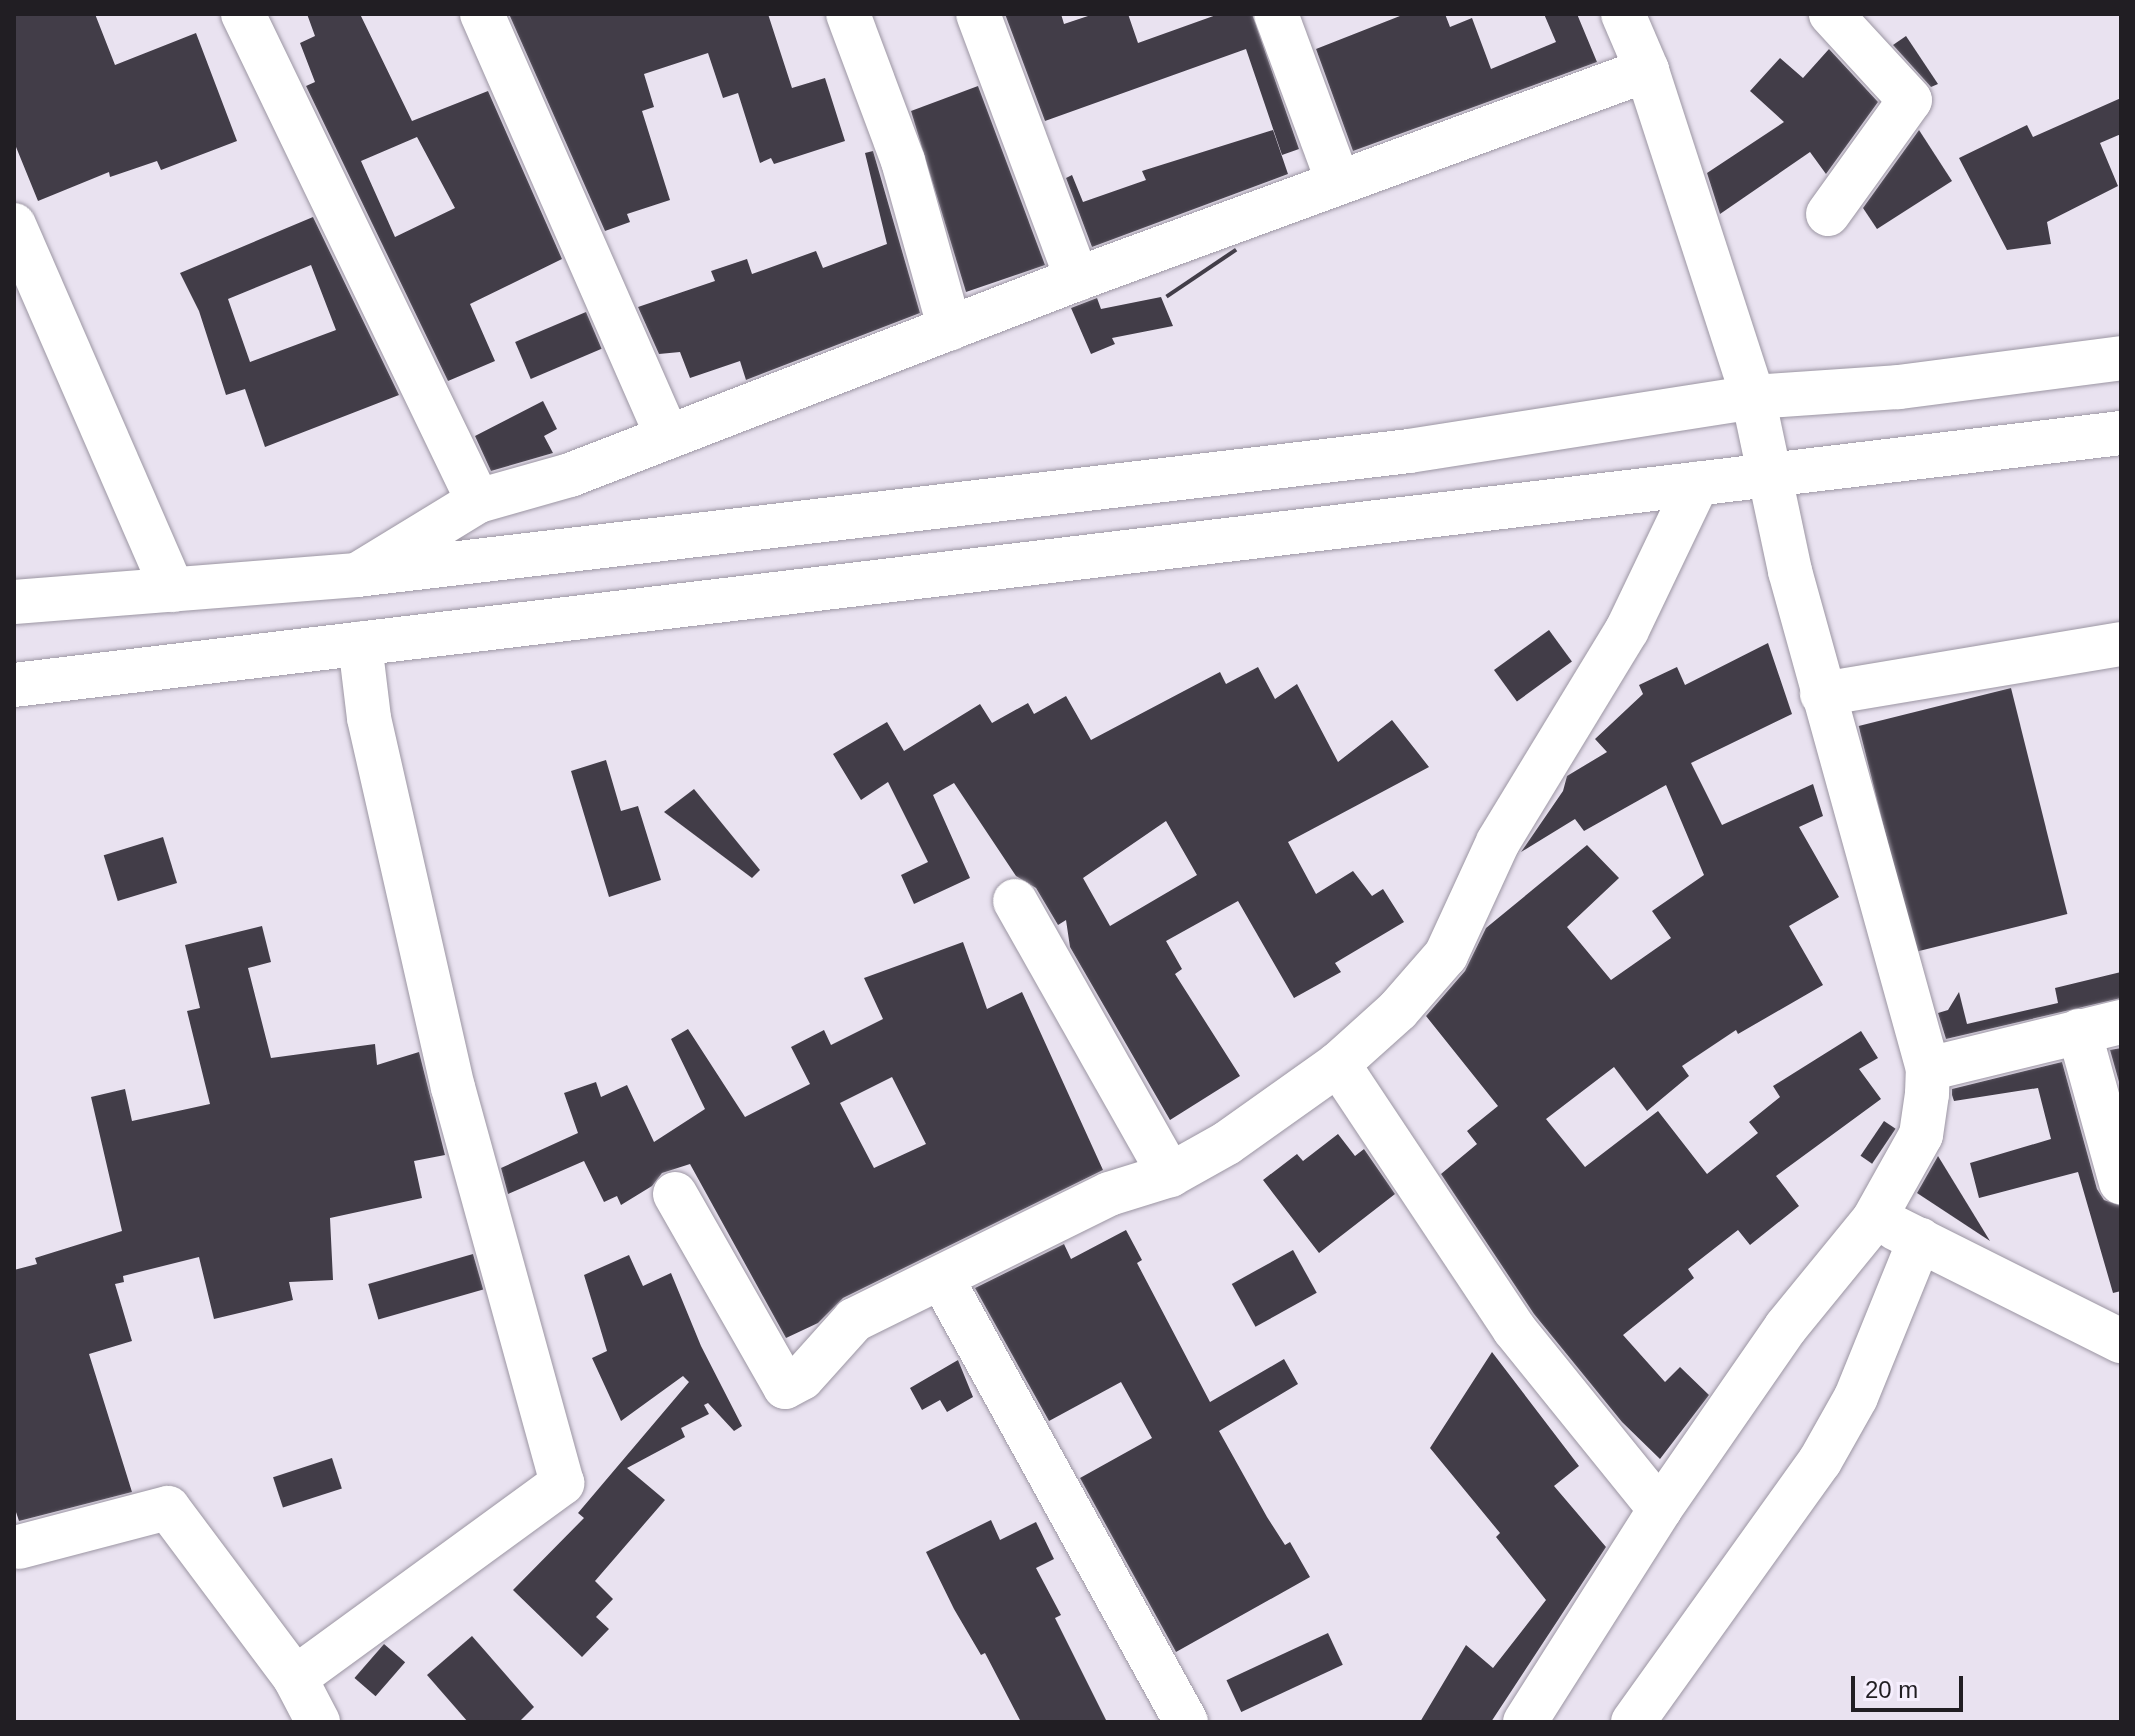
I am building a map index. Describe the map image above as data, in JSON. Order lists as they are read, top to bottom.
{
  "scale_bar": "20 m"
}
